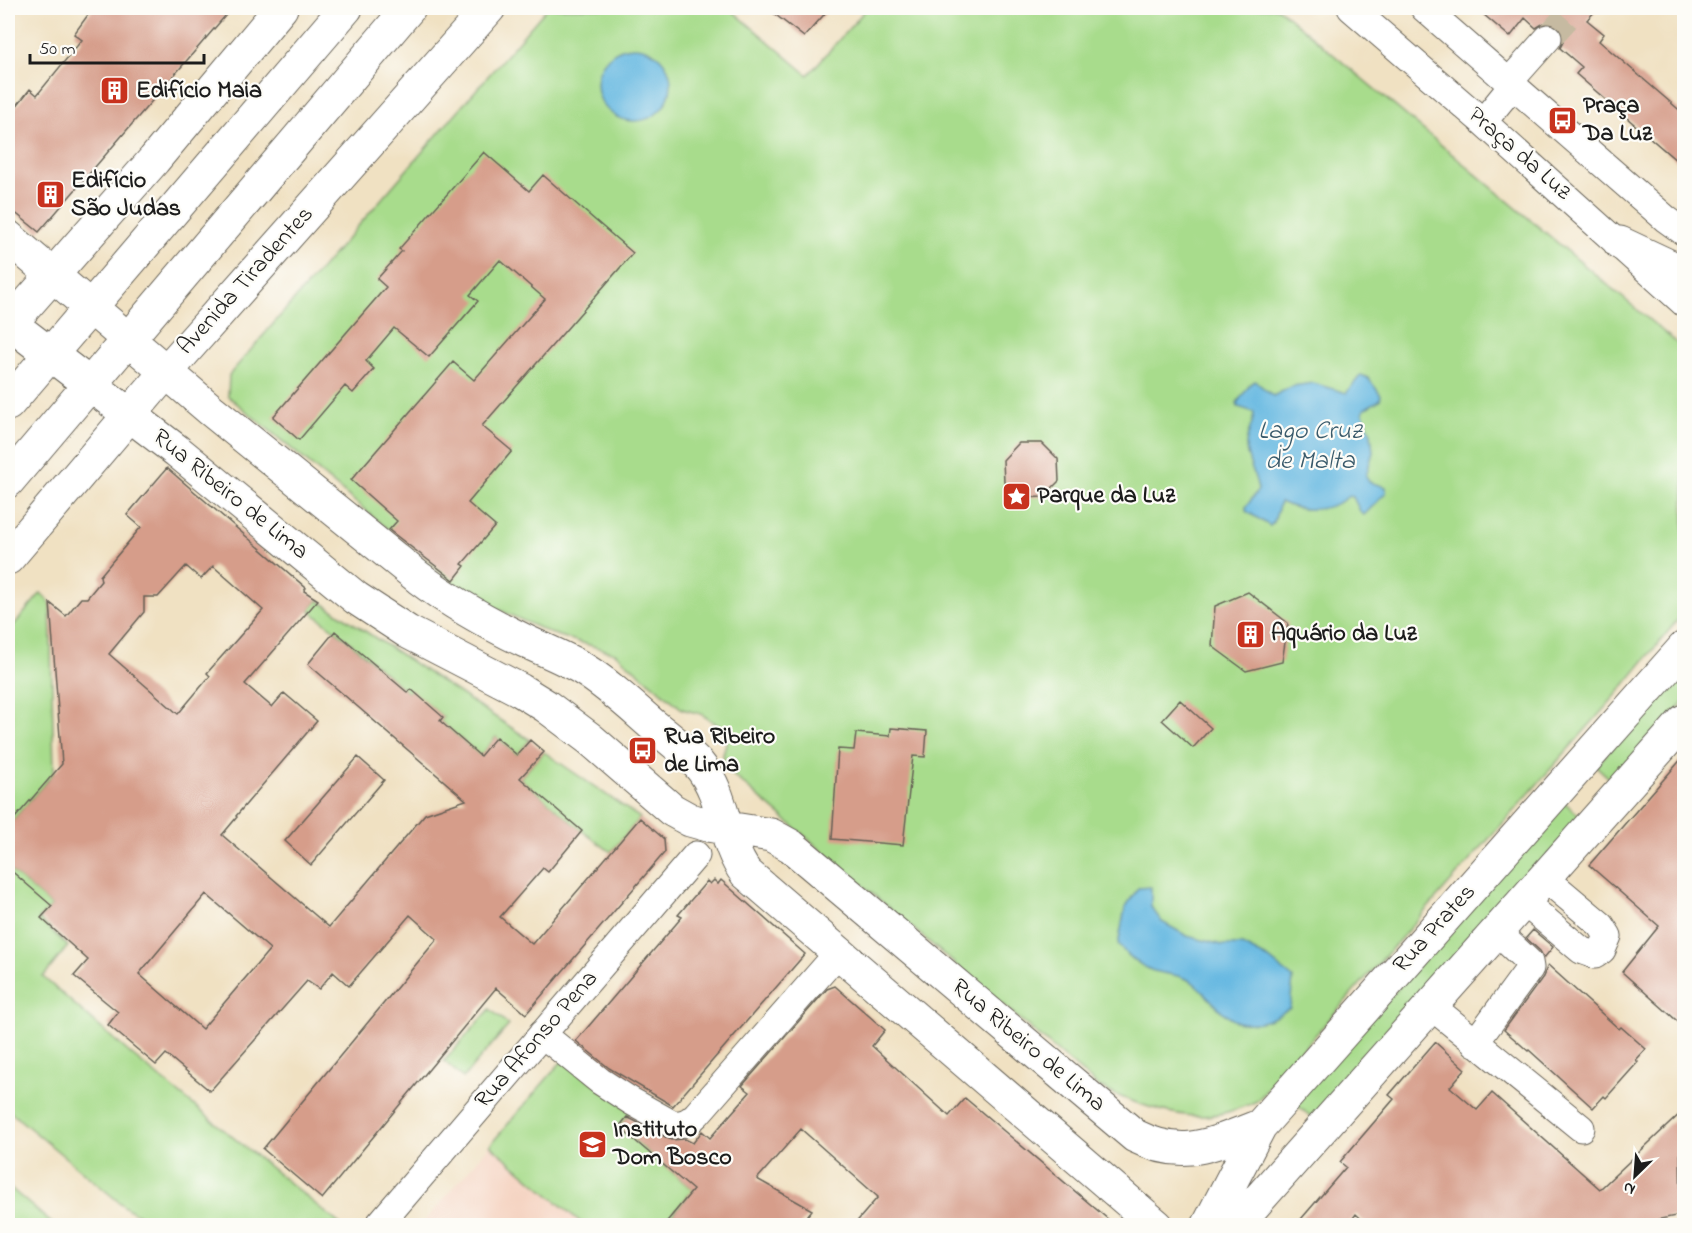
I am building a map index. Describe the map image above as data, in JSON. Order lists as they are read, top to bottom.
{
  "streets": {
    "main road": ["Avenida Tiradentes", "Rua Ribeiro de Lima", "Rua Prates"],
    "street": ["Praça da Luz", "Rua Afonso Pena"]
  },
  "crossings": [
    ["Avenida Tiradentes", "Rua Ribeiro de Lima"],
    ["Rua Ribeiro de Lima", "Rua Prates"]
  ],
  "water": ["Lago Cruz de Malta"],
  "places": {
    "building": ["Edifício Maia", "Edifício São Judas", "Aquário da Luz"],
    "bus stop": ["Praça Da Luz", "Rua Ribeiro de Lima"],
    "place": ["Parque da Luz"],
    "school or university": ["Instituto Dom Bosco"]
  },
  "scale_bar": "50 m",
  "north": "bottom left"
}
